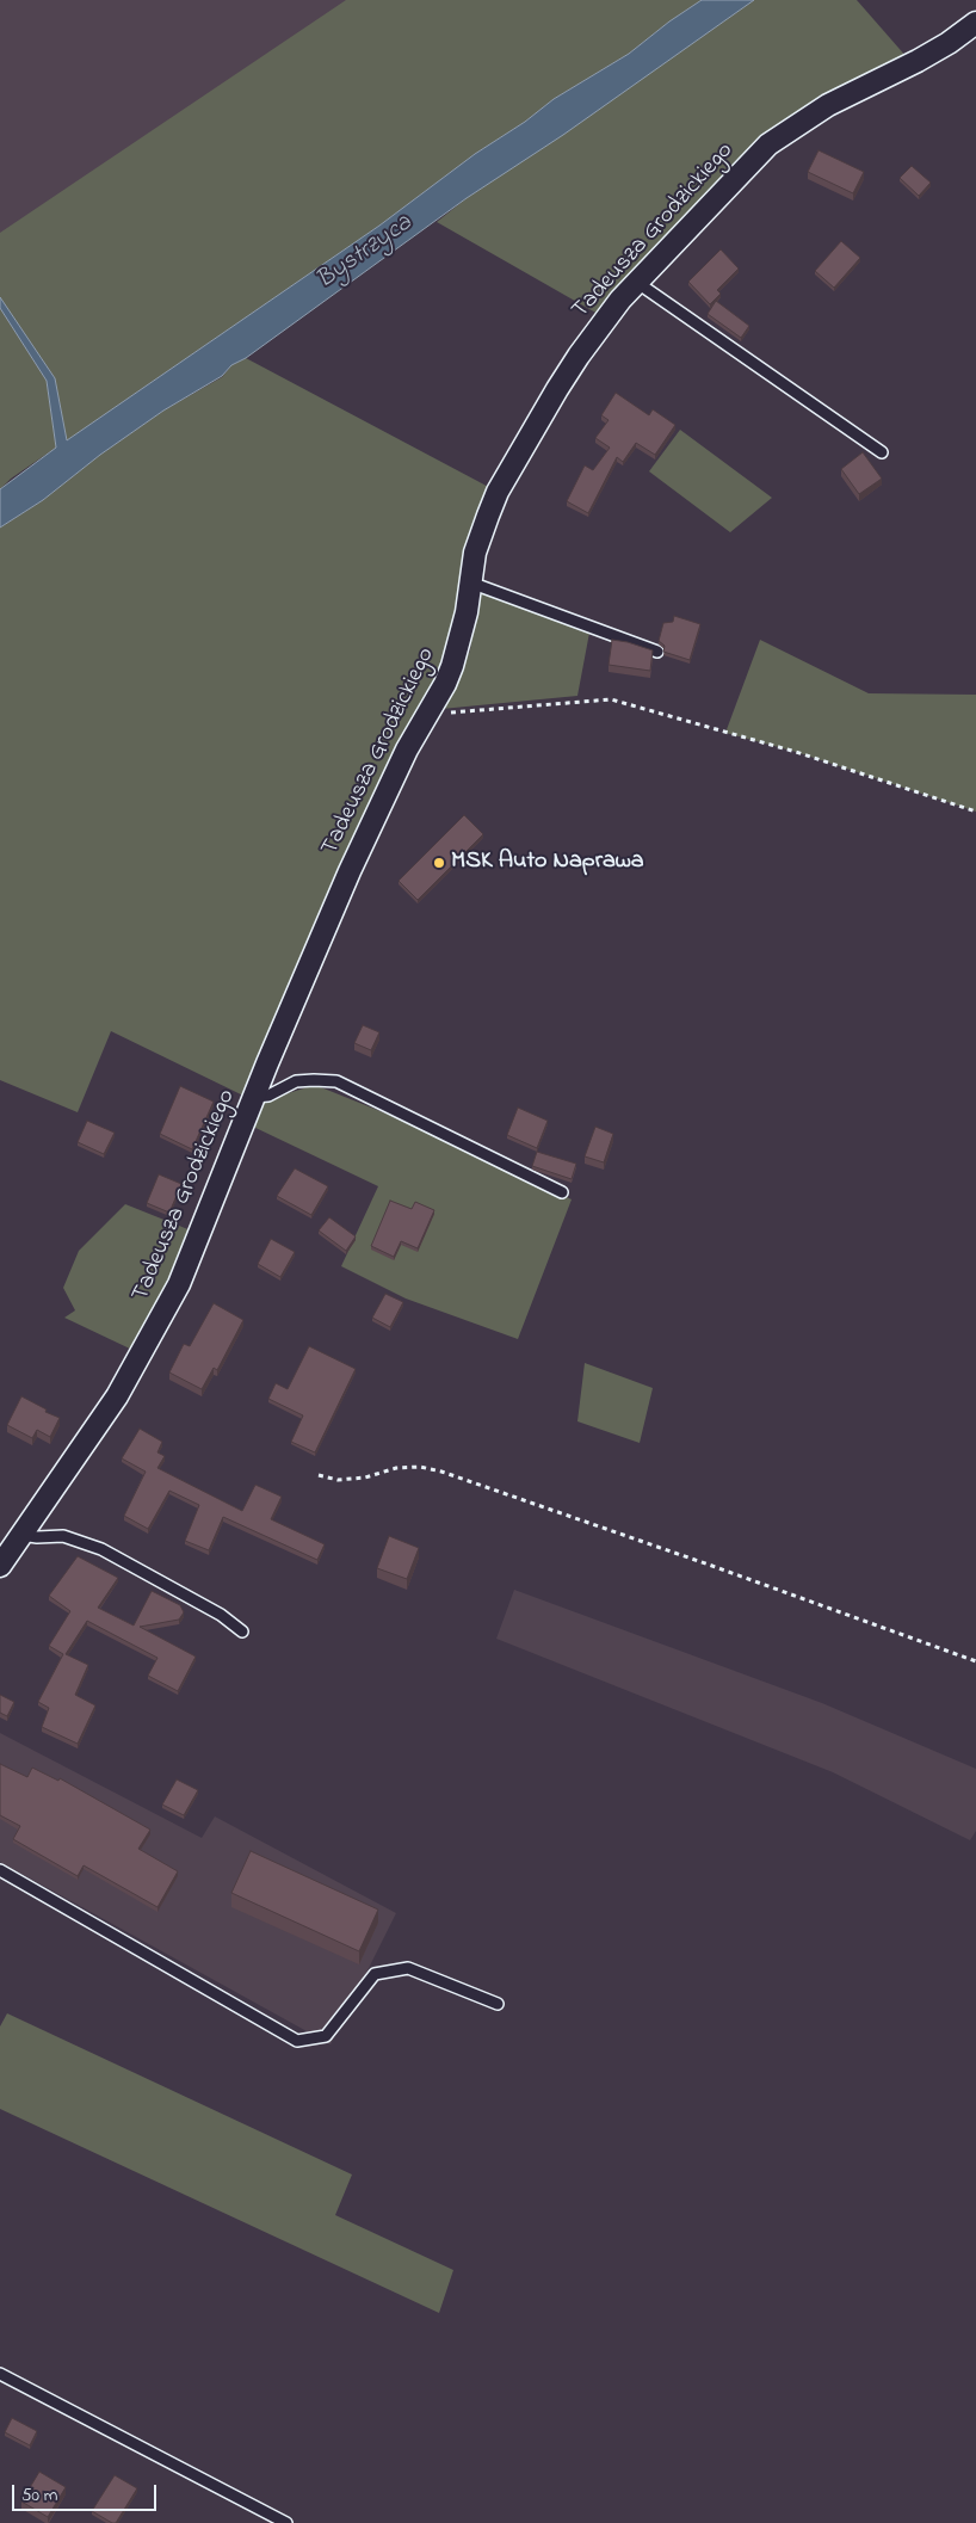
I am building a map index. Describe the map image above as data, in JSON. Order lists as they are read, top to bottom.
{
  "streets": {
    "street": ["Tadeusza Grodzickiego"]
  },
  "water": ["Bystrzyca"],
  "places": ["MSK Auto Naprawa"],
  "scale_bar": "50 m"
}
